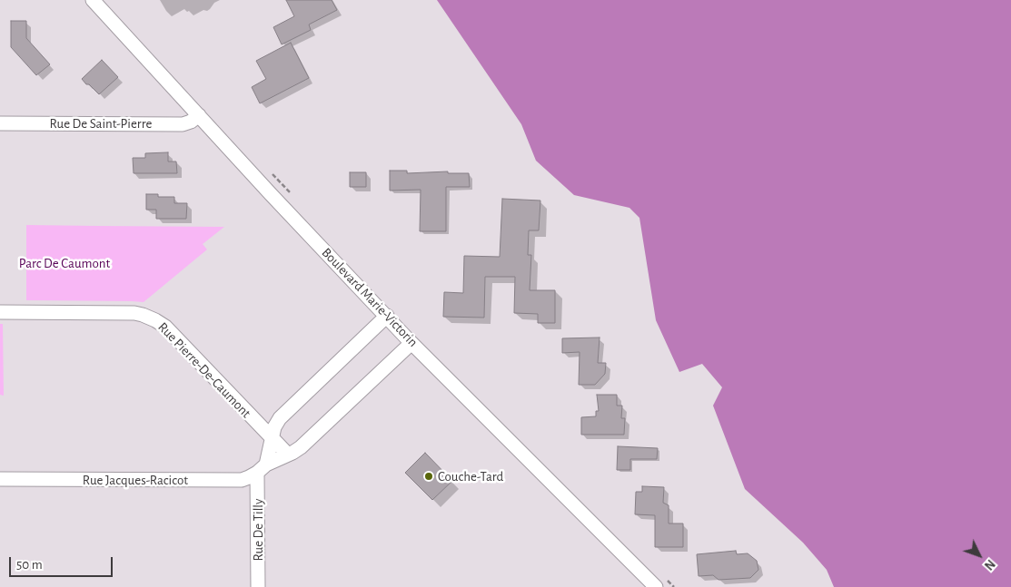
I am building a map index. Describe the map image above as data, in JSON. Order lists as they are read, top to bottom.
{
  "streets": {
    "street": [
      "Rue De Saint-Pierre",
      "Boulevard Marie-Victorin",
      "Rue Pierre-De-Caumont",
      "Rue Jacques-Racicot",
      "Rue De Tilly"
    ]
  },
  "crossings": [
    ["Rue De Saint-Pierre", "Boulevard Marie-Victorin"],
    ["Boulevard Marie-Victorin", "Rue Jacques-Racicot"],
    ["Rue Pierre-De-Caumont", "Rue Jacques-Racicot"],
    ["Rue Jacques-Racicot", "Rue De Tilly"]
  ],
  "parks": ["Parc De Caumont"],
  "places": ["Couche-Tard"],
  "scale_bar": "50 m",
  "north": "bottom right"
}
